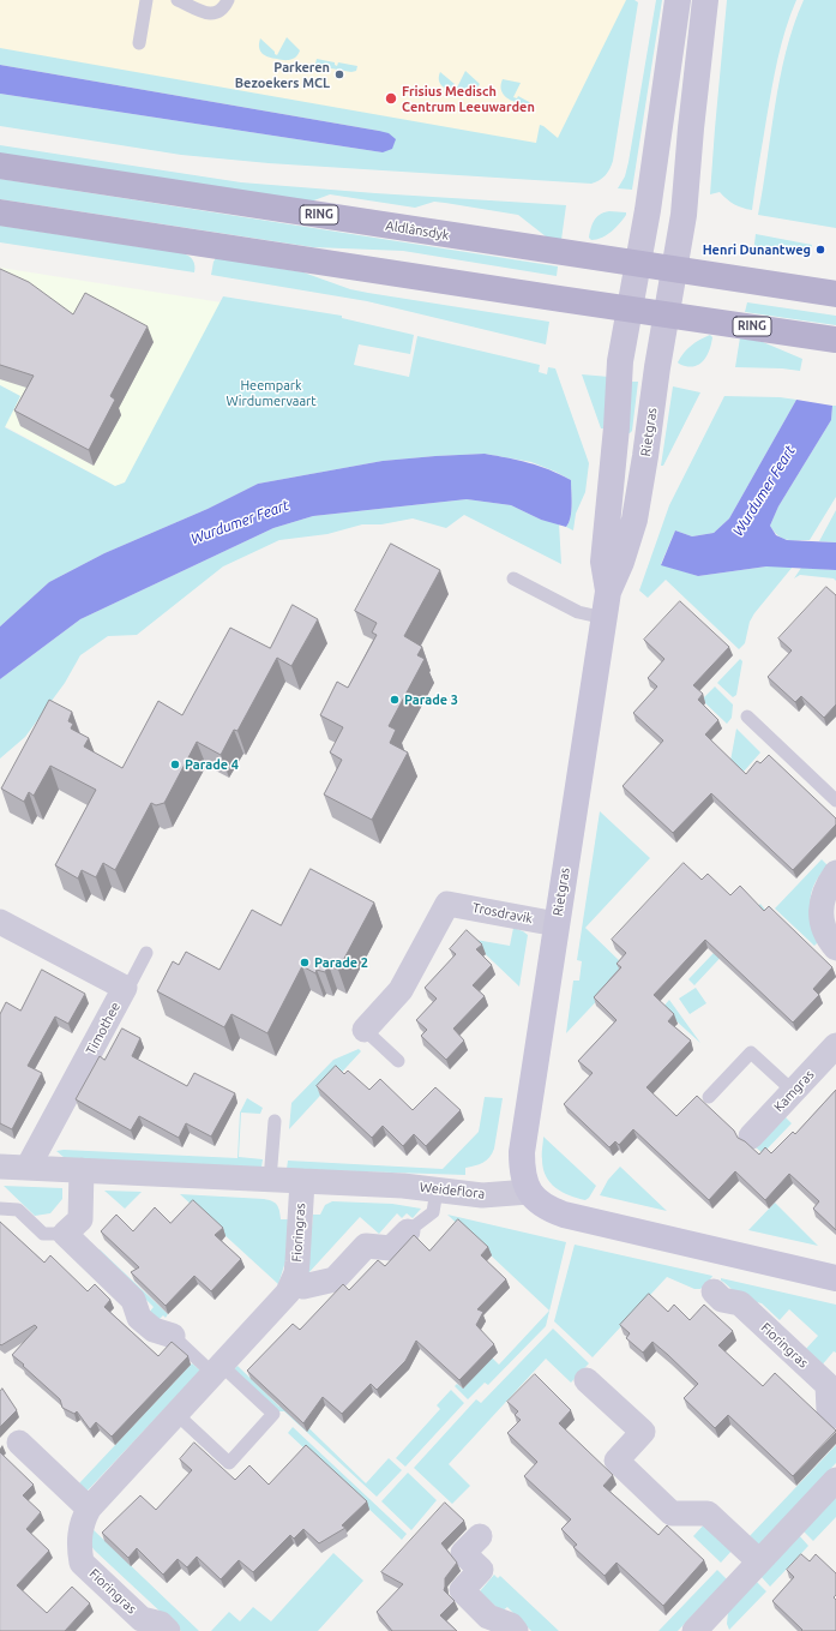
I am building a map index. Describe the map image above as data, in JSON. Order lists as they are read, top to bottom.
{
  "streets": {
    "main road": ["RING", "Aldlânsdyk"],
    "street": [
      "Rietgras",
      "Trosdravik",
      "Timothee",
      "Kamgras",
      "Weideflora",
      "Fioringras"
    ]
  },
  "crossings": [
    ["RING", "Rietgras"],
    ["Aldlânsdyk", "Rietgras"],
    ["Rietgras", "Trosdravik"],
    ["Rietgras", "Weideflora"],
    ["Timothee", "Weideflora"],
    ["Weideflora", "Fioringras"]
  ],
  "water": ["Wurdumer Feart"],
  "parks": ["Heempark Wirdumervaart"],
  "places": [
    "Parkeren Bezoekers MCL",
    "Frisius Medisch Centrum Leeuwarden",
    "Henri Dunantweg",
    "Parade 3",
    "Parade 4",
    "Parade 2"
  ]
}
